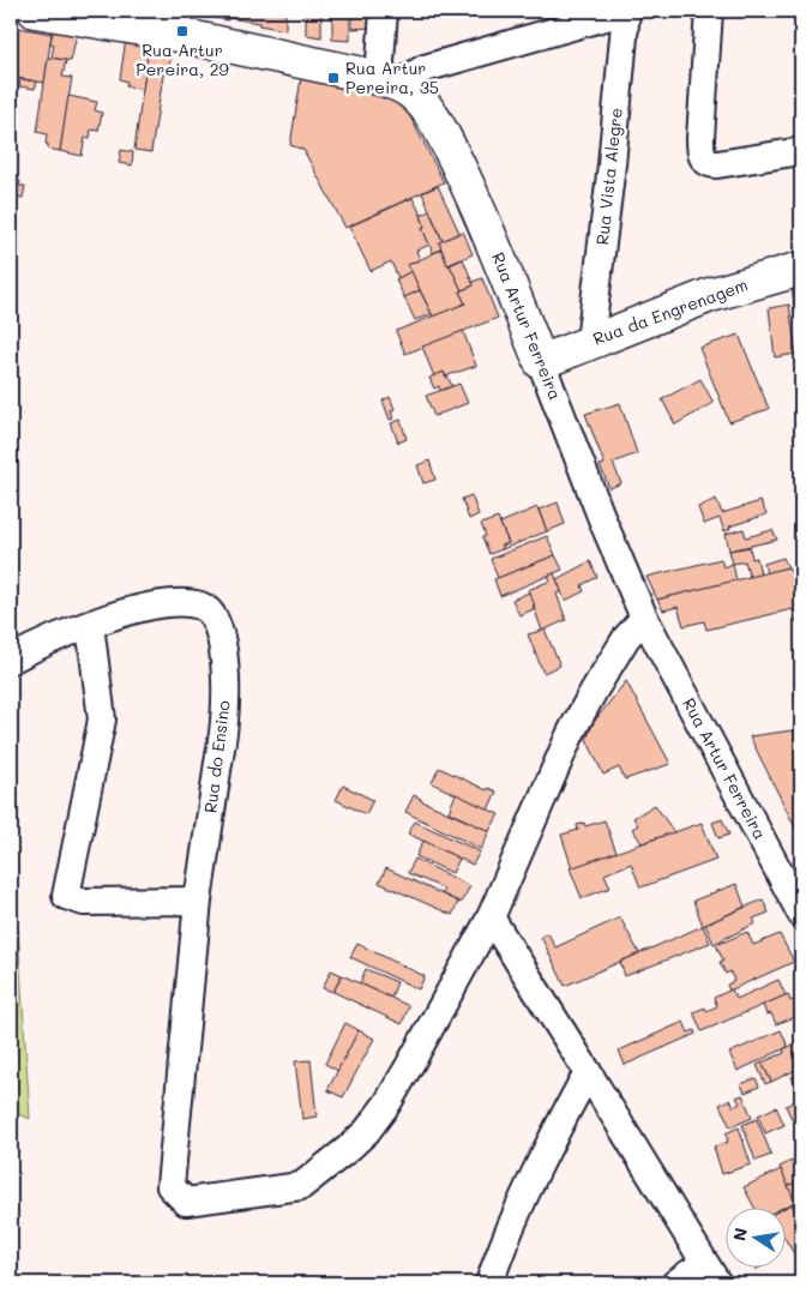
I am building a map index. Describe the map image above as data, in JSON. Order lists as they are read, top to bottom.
{
  "streets": {
    "street": [
      "Rua Vista Alegre",
      "Rua da Engrenagem",
      "Rua Artur Ferreira",
      "Rua do Ensino"
    ]
  },
  "crossings": [
    ["Rua Vista Alegre", "Rua da Engrenagem"],
    ["Rua da Engrenagem", "Rua Artur Ferreira"]
  ],
  "places": {
    "transit": ["Rua Artur Pereira, 29", "Rua Artur Pereira, 35"]
  },
  "north": "left"
}
